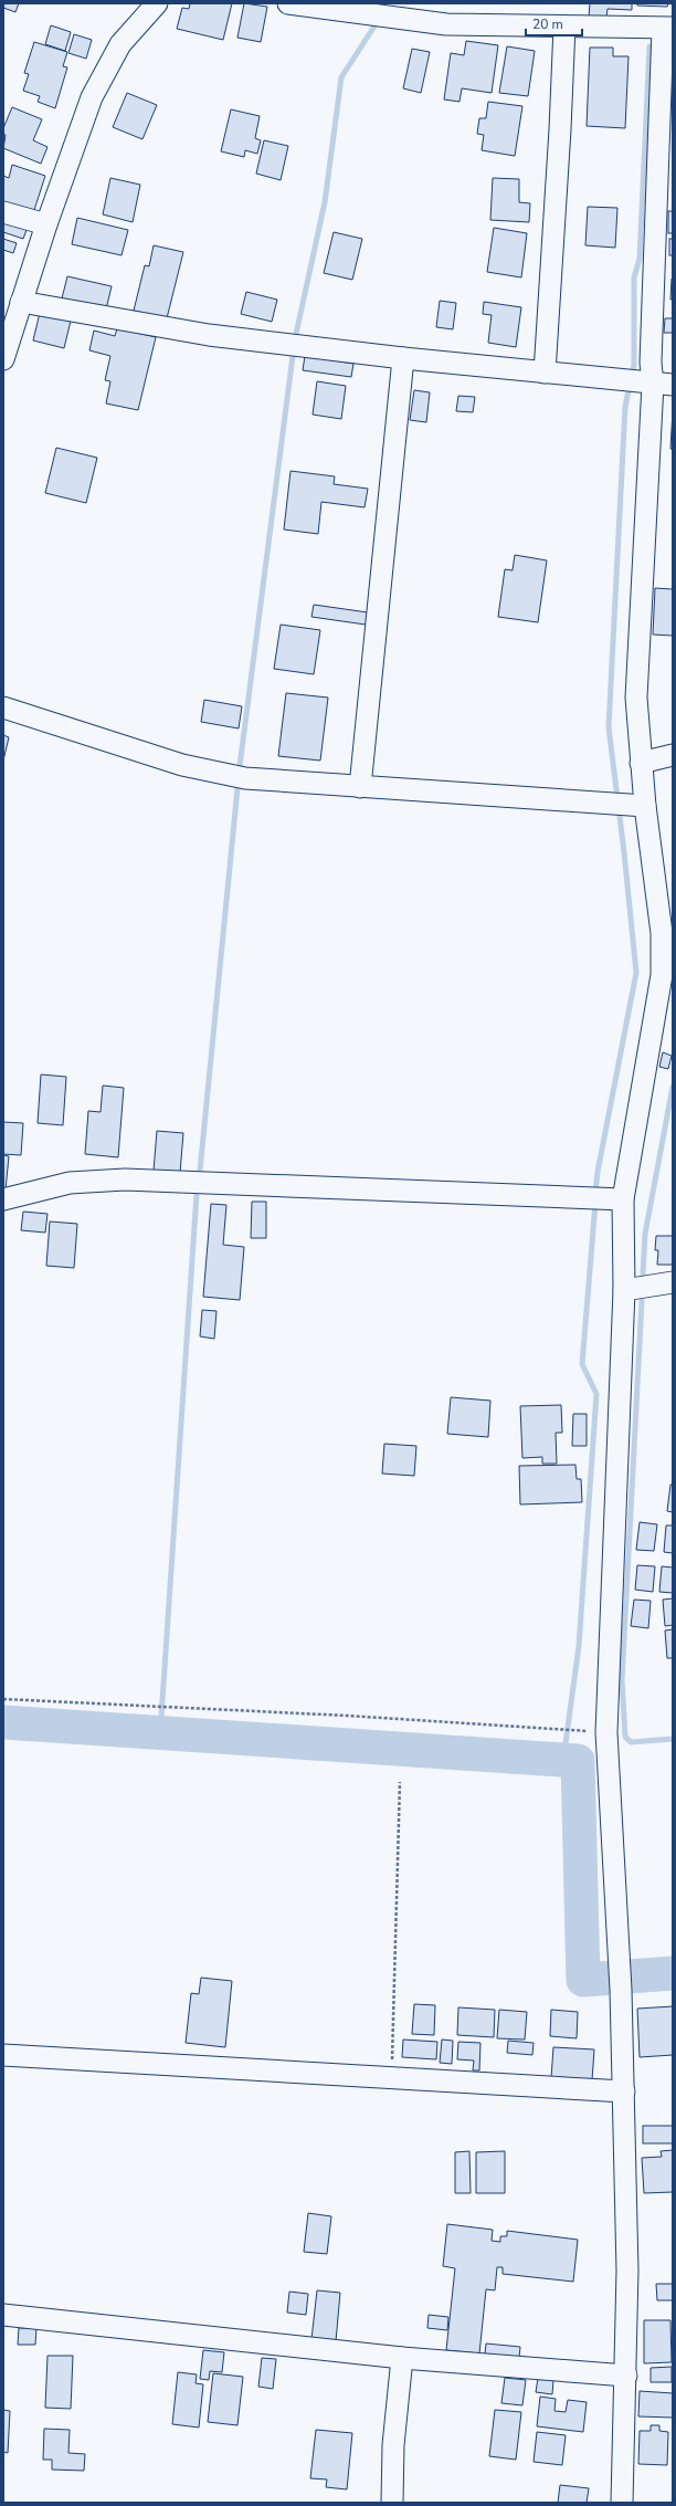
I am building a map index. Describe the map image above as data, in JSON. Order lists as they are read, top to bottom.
{
  "scale_bar": "20 m"
}
